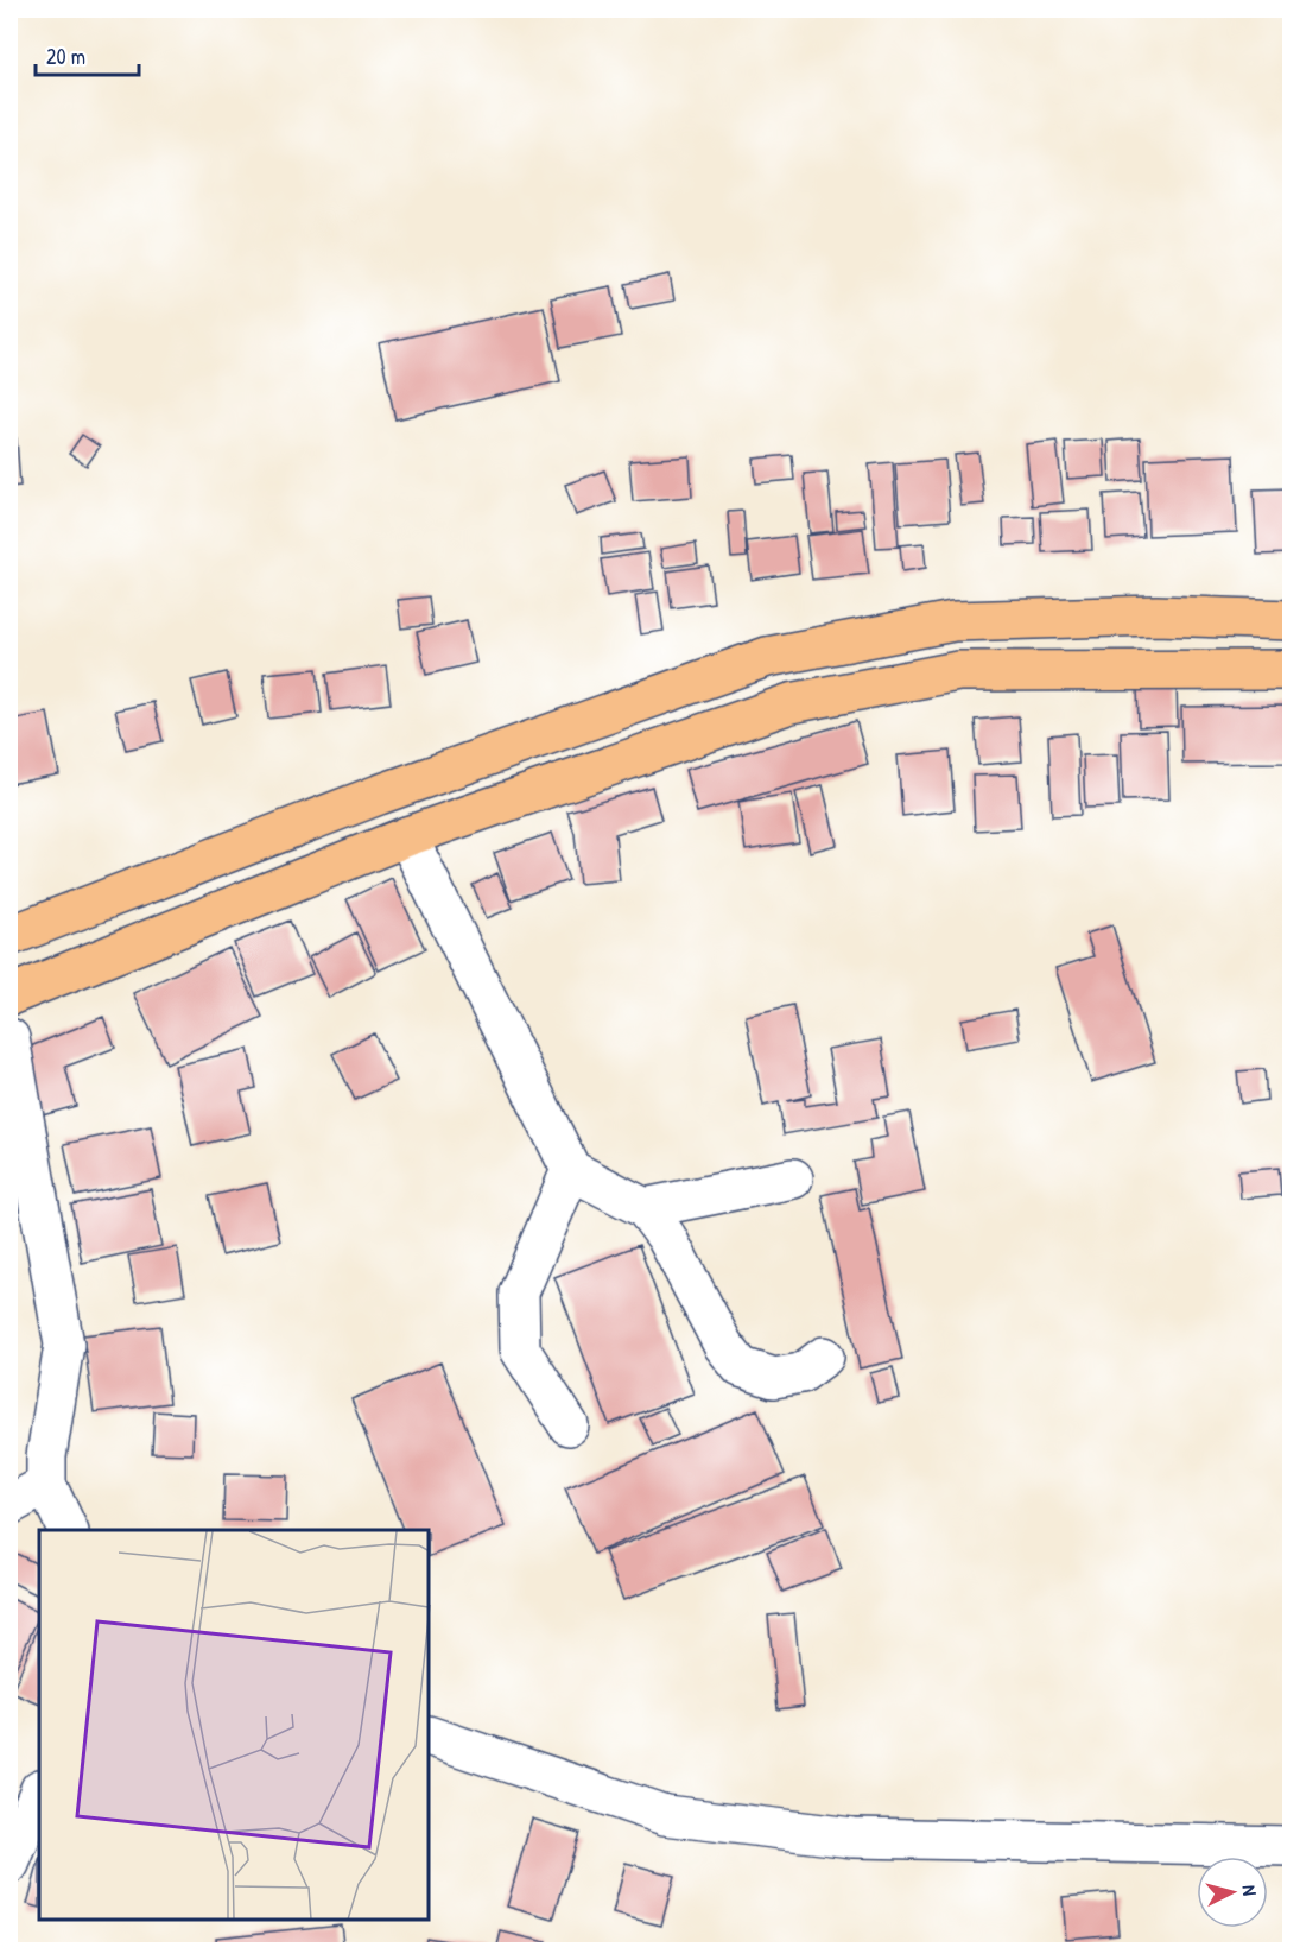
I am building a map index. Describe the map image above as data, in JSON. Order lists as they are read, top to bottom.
{
  "scale_bar": "20 m",
  "north": "right"
}
